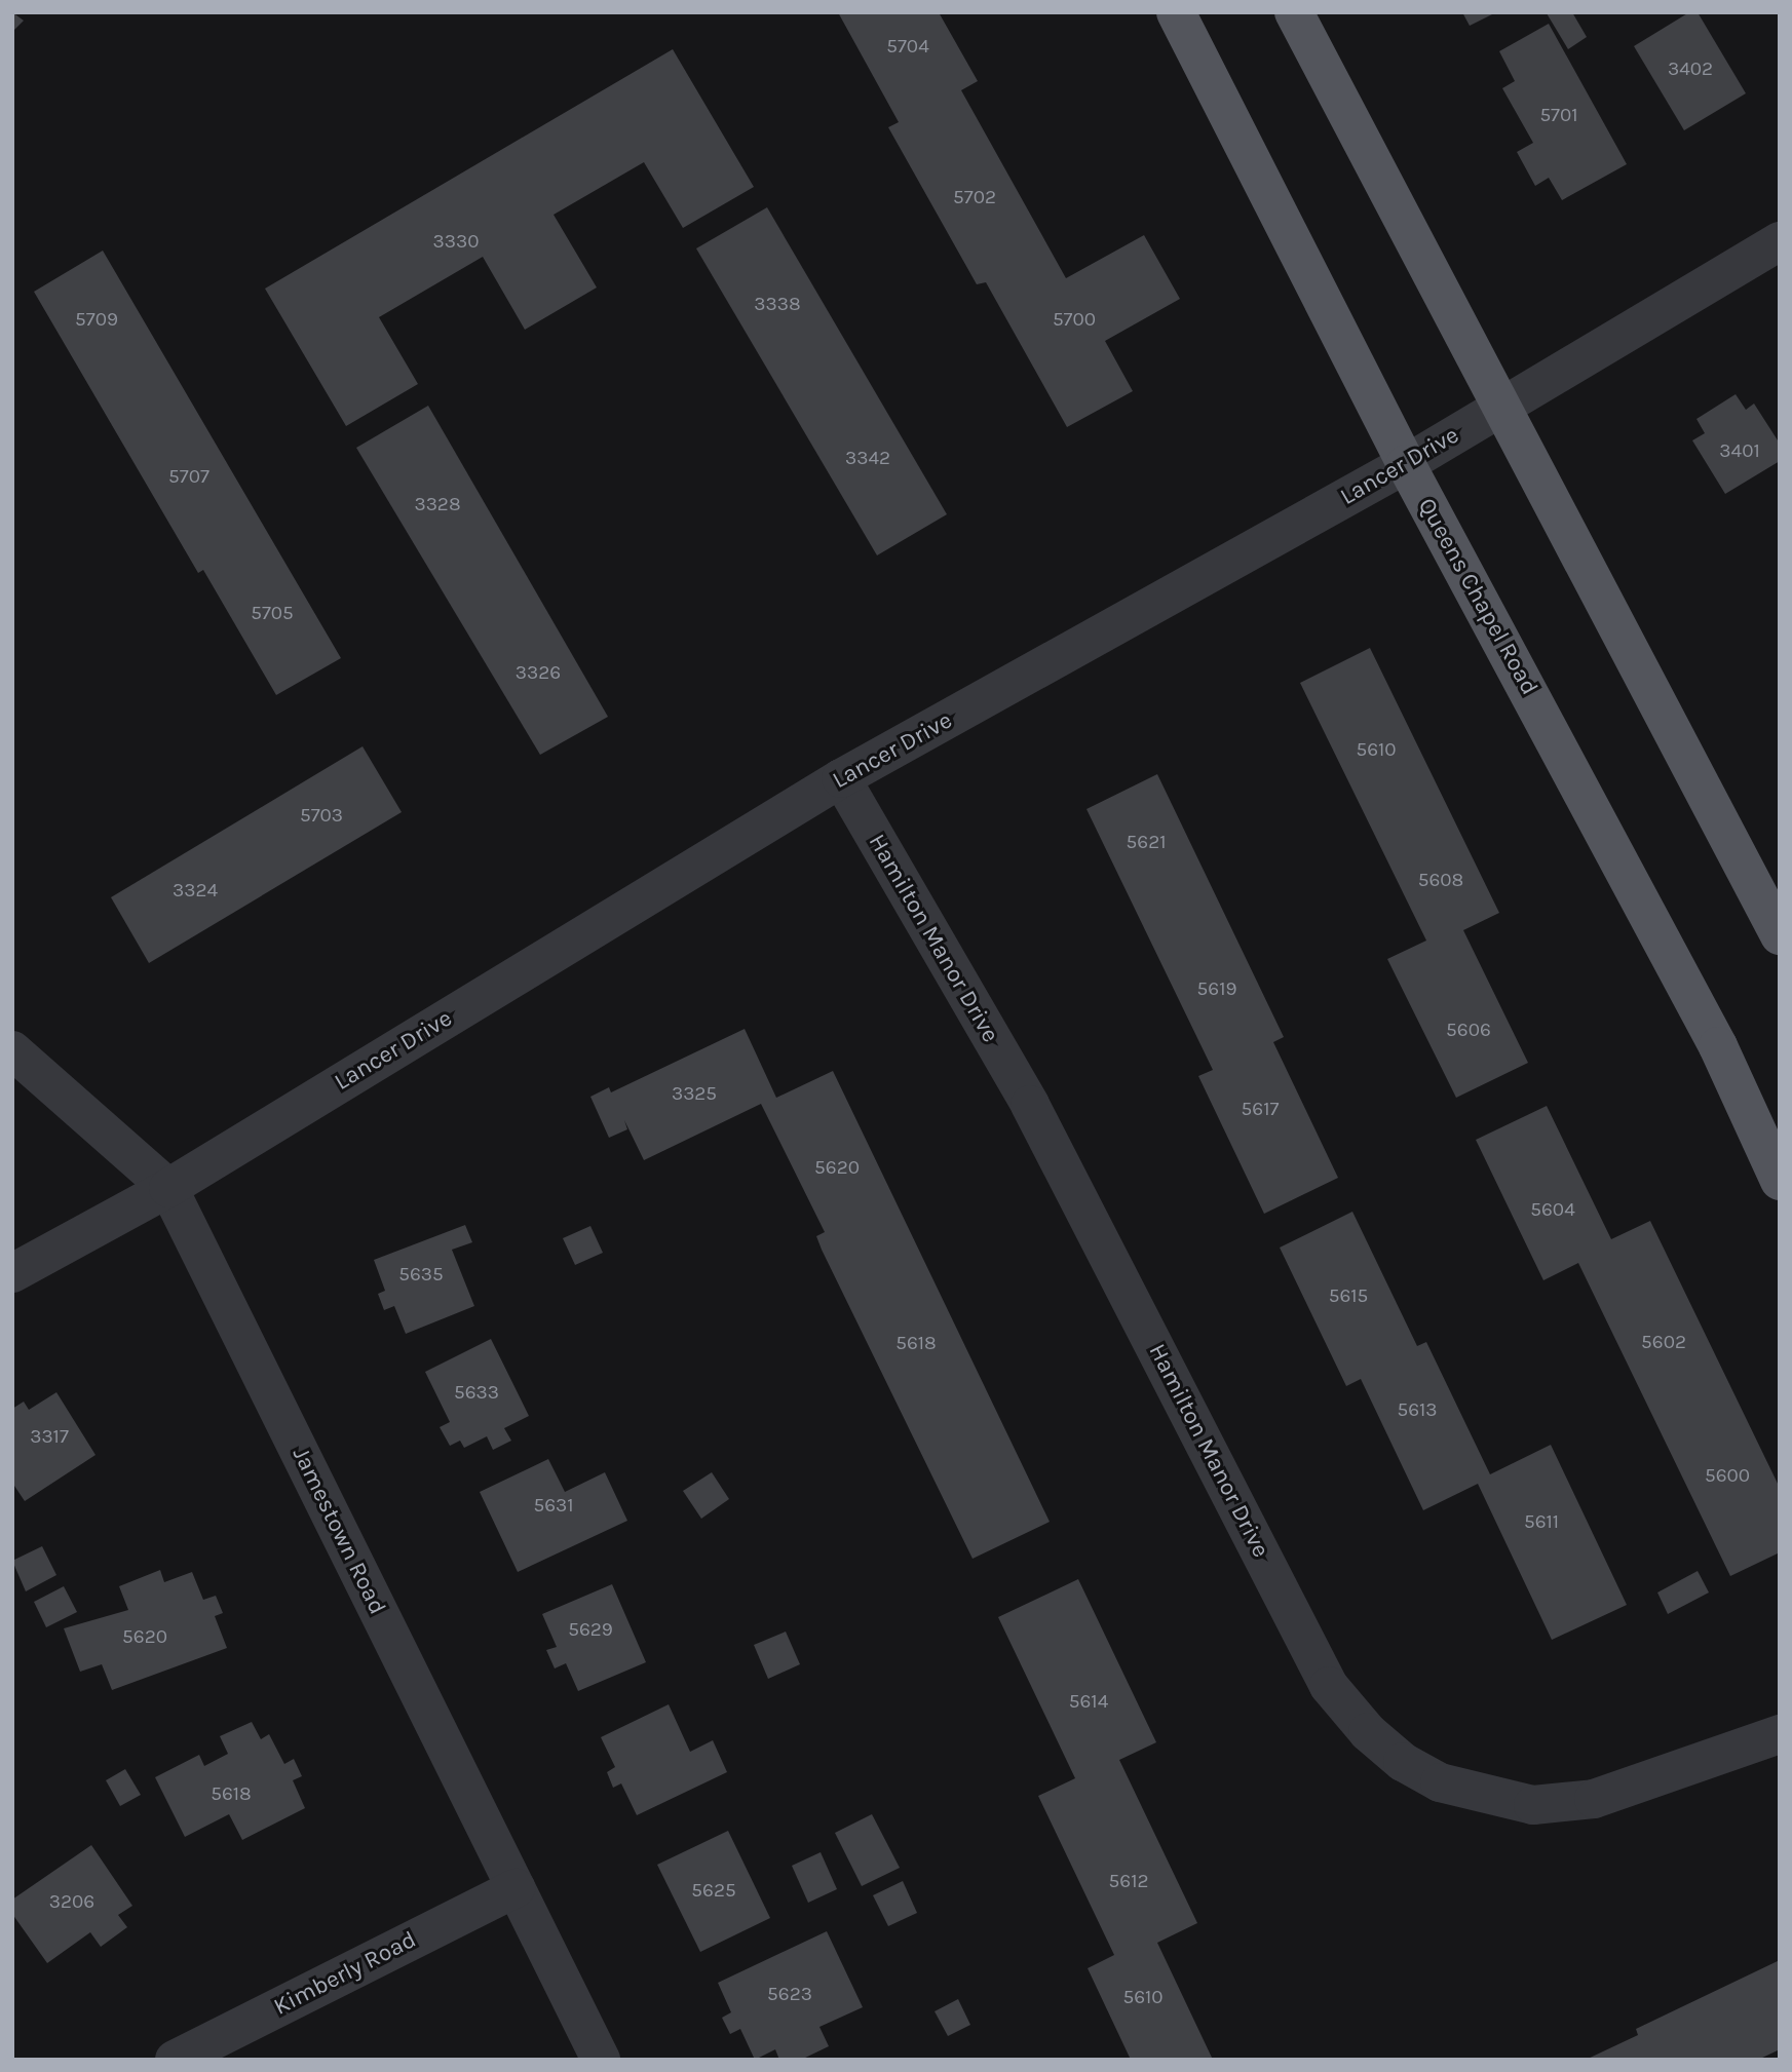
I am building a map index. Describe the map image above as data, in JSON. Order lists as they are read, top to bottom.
{
  "streets": {
    "main road": ["Queens Chapel Road"],
    "street": [
      "Lancer Drive",
      "Hamilton Manor Drive",
      "Jamestown Road",
      "Kimberly Road"
    ]
  },
  "crossings": [
    ["Lancer Drive", "Queens Chapel Road"],
    ["Lancer Drive", "Hamilton Manor Drive"],
    ["Lancer Drive", "Jamestown Road"],
    ["Jamestown Road", "Kimberly Road"]
  ],
  "house_numbers": [
    "5704",
    "3402",
    "5701",
    "5702",
    "3330",
    "3338",
    "5709",
    "5700",
    "3401",
    "3342",
    "5707",
    "3328",
    "5705",
    "3326",
    "5610",
    "5703",
    "5621",
    "5608",
    "3324",
    "5619",
    "5606",
    "3325",
    "5617",
    "5620",
    "5604",
    "5635",
    "5615",
    "5602",
    "5618",
    "5633",
    "5613",
    "3317",
    "5600",
    "5631",
    "5611",
    "5629",
    "5620",
    "5614",
    "5618",
    "5612",
    "5625",
    "3206",
    "5623",
    "5610"
  ]
}
